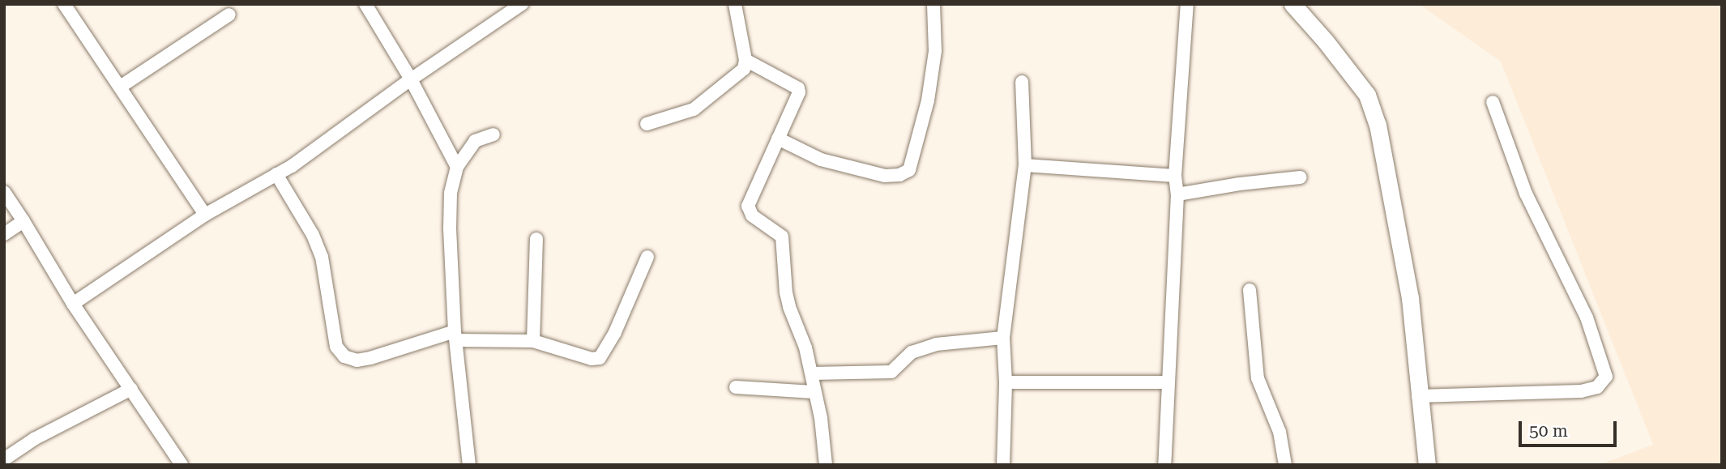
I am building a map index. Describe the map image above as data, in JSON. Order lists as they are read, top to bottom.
{
  "scale_bar": "50 m"
}
